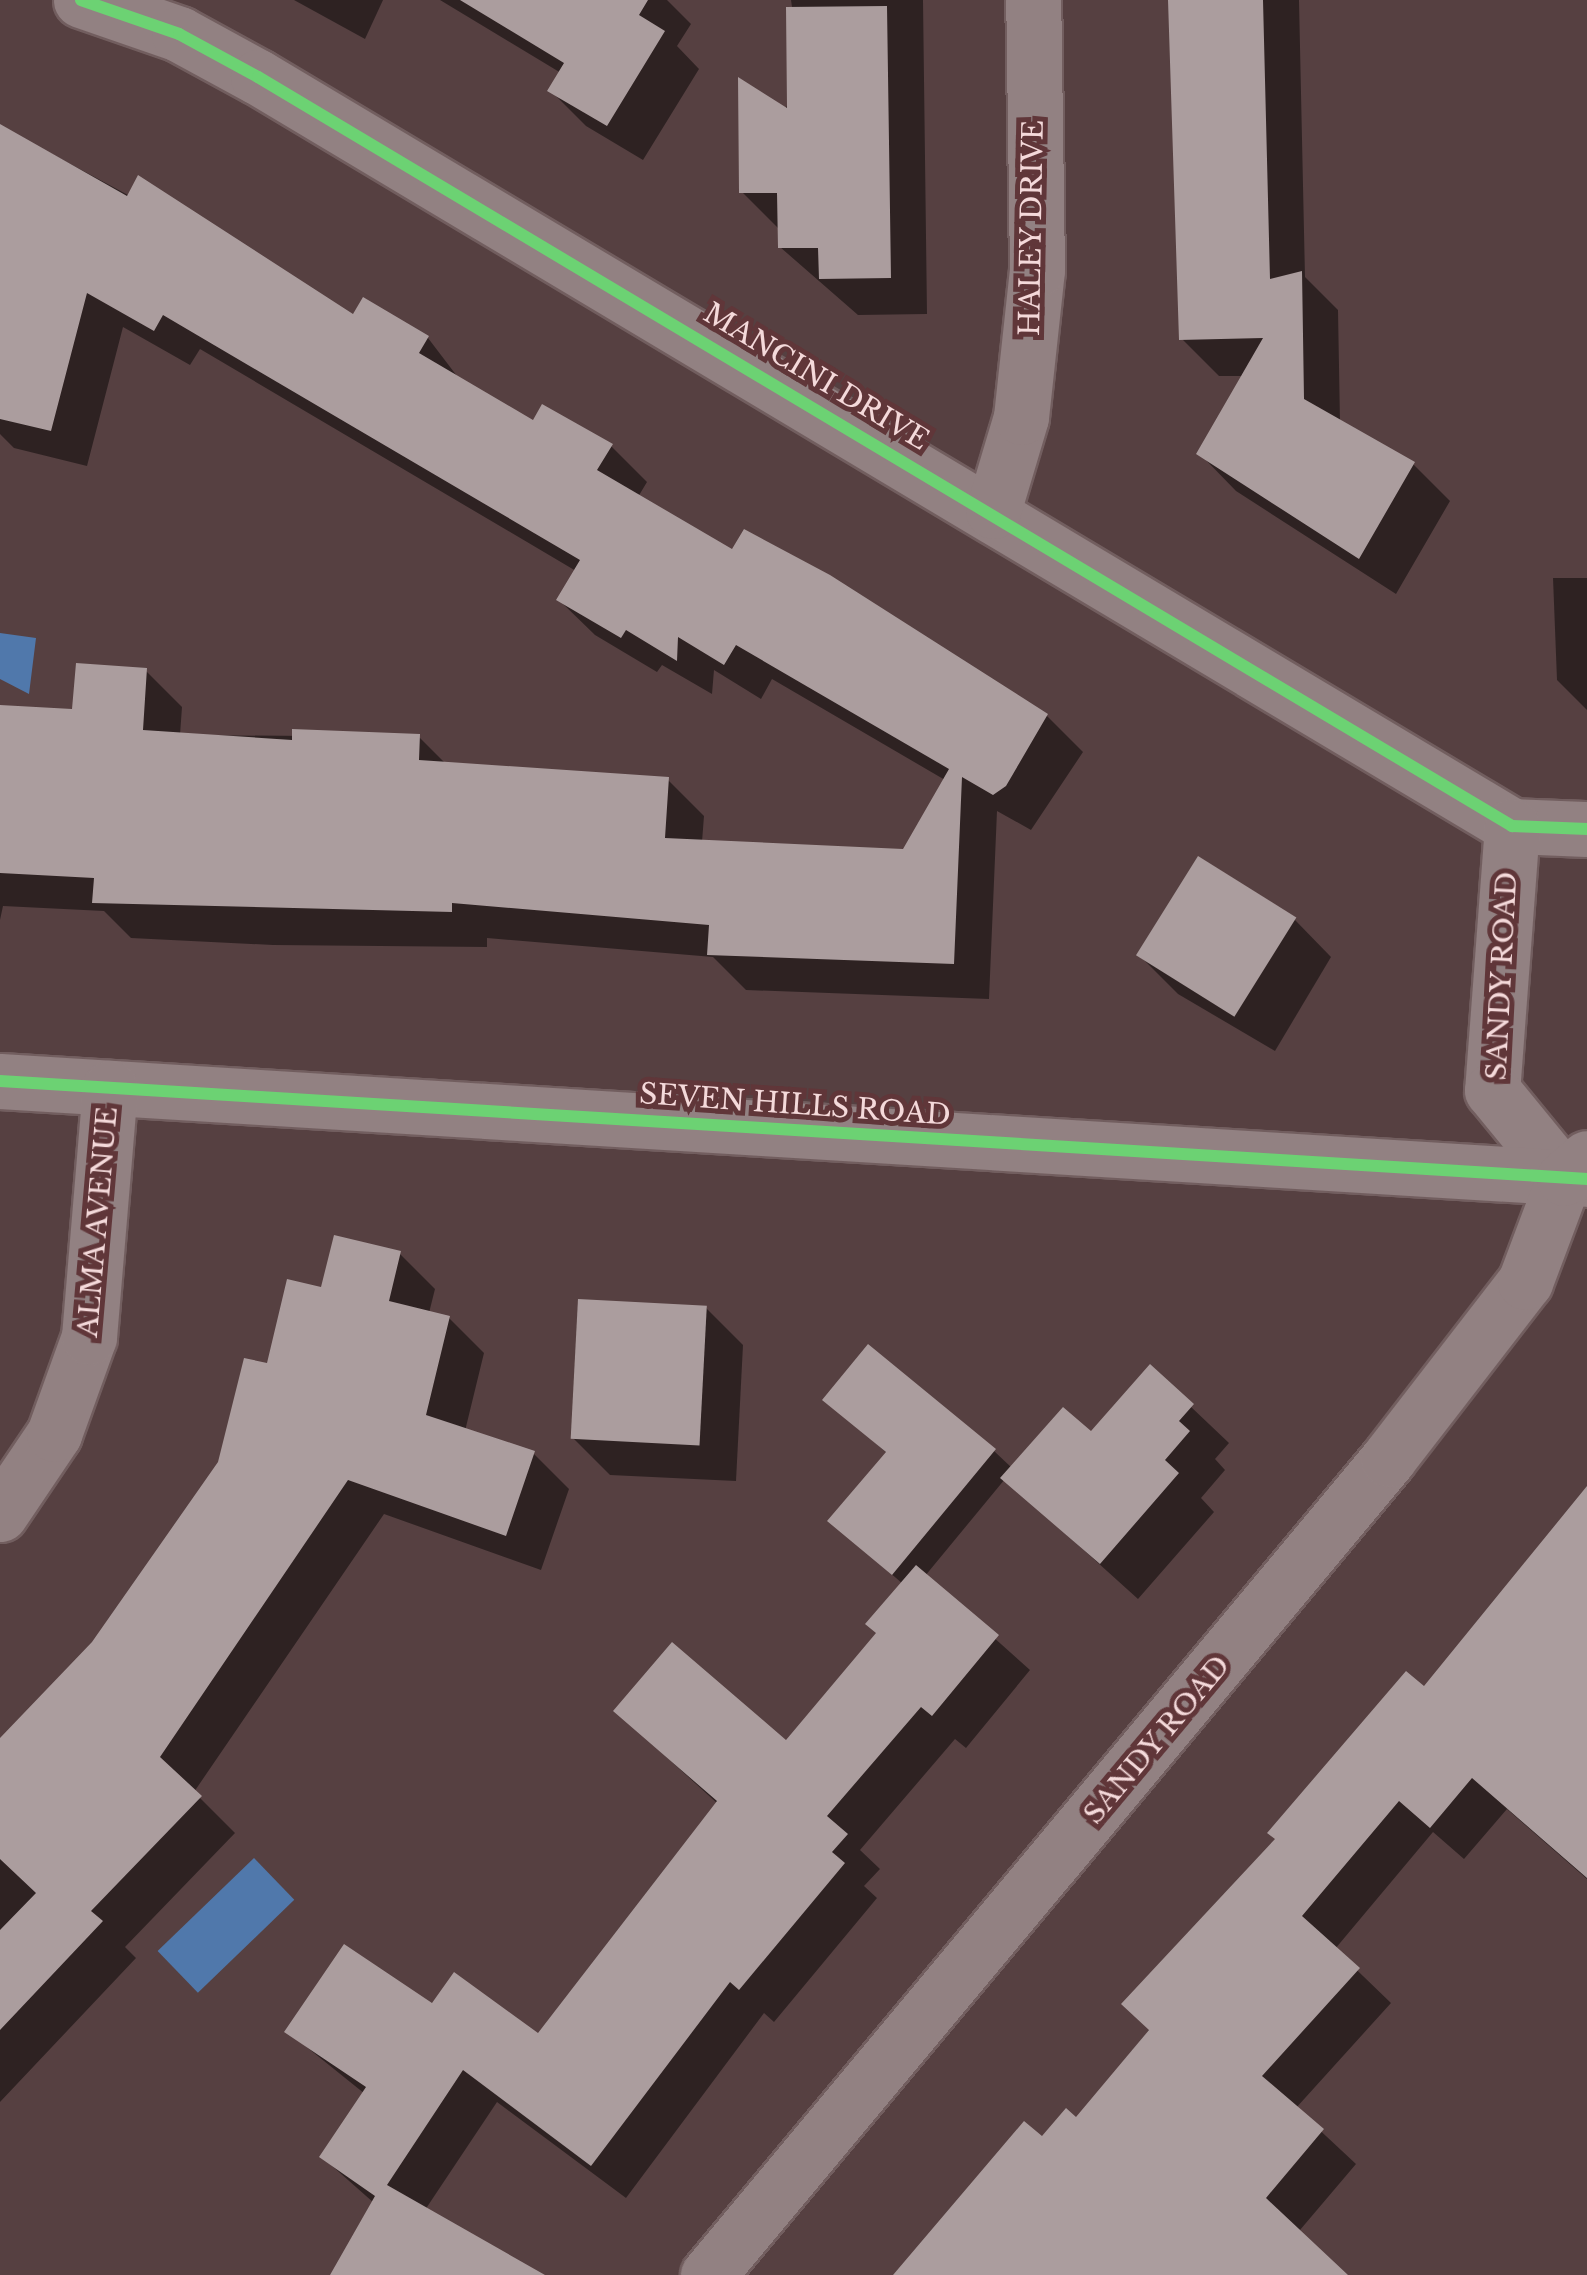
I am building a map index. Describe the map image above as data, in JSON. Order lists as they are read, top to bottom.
{
  "streets": {
    "street": [
      "HALEY DRIVE",
      "MANCINI DRIVE",
      "SANDY ROAD",
      "SEVEN HILLS ROAD",
      "ALMA AVENUE"
    ]
  },
  "crossings": [
    ["HALEY DRIVE", "MANCINI DRIVE"],
    ["MANCINI DRIVE", "SANDY ROAD"],
    ["SANDY ROAD", "SEVEN HILLS ROAD"],
    ["SEVEN HILLS ROAD", "ALMA AVENUE"]
  ]
}
